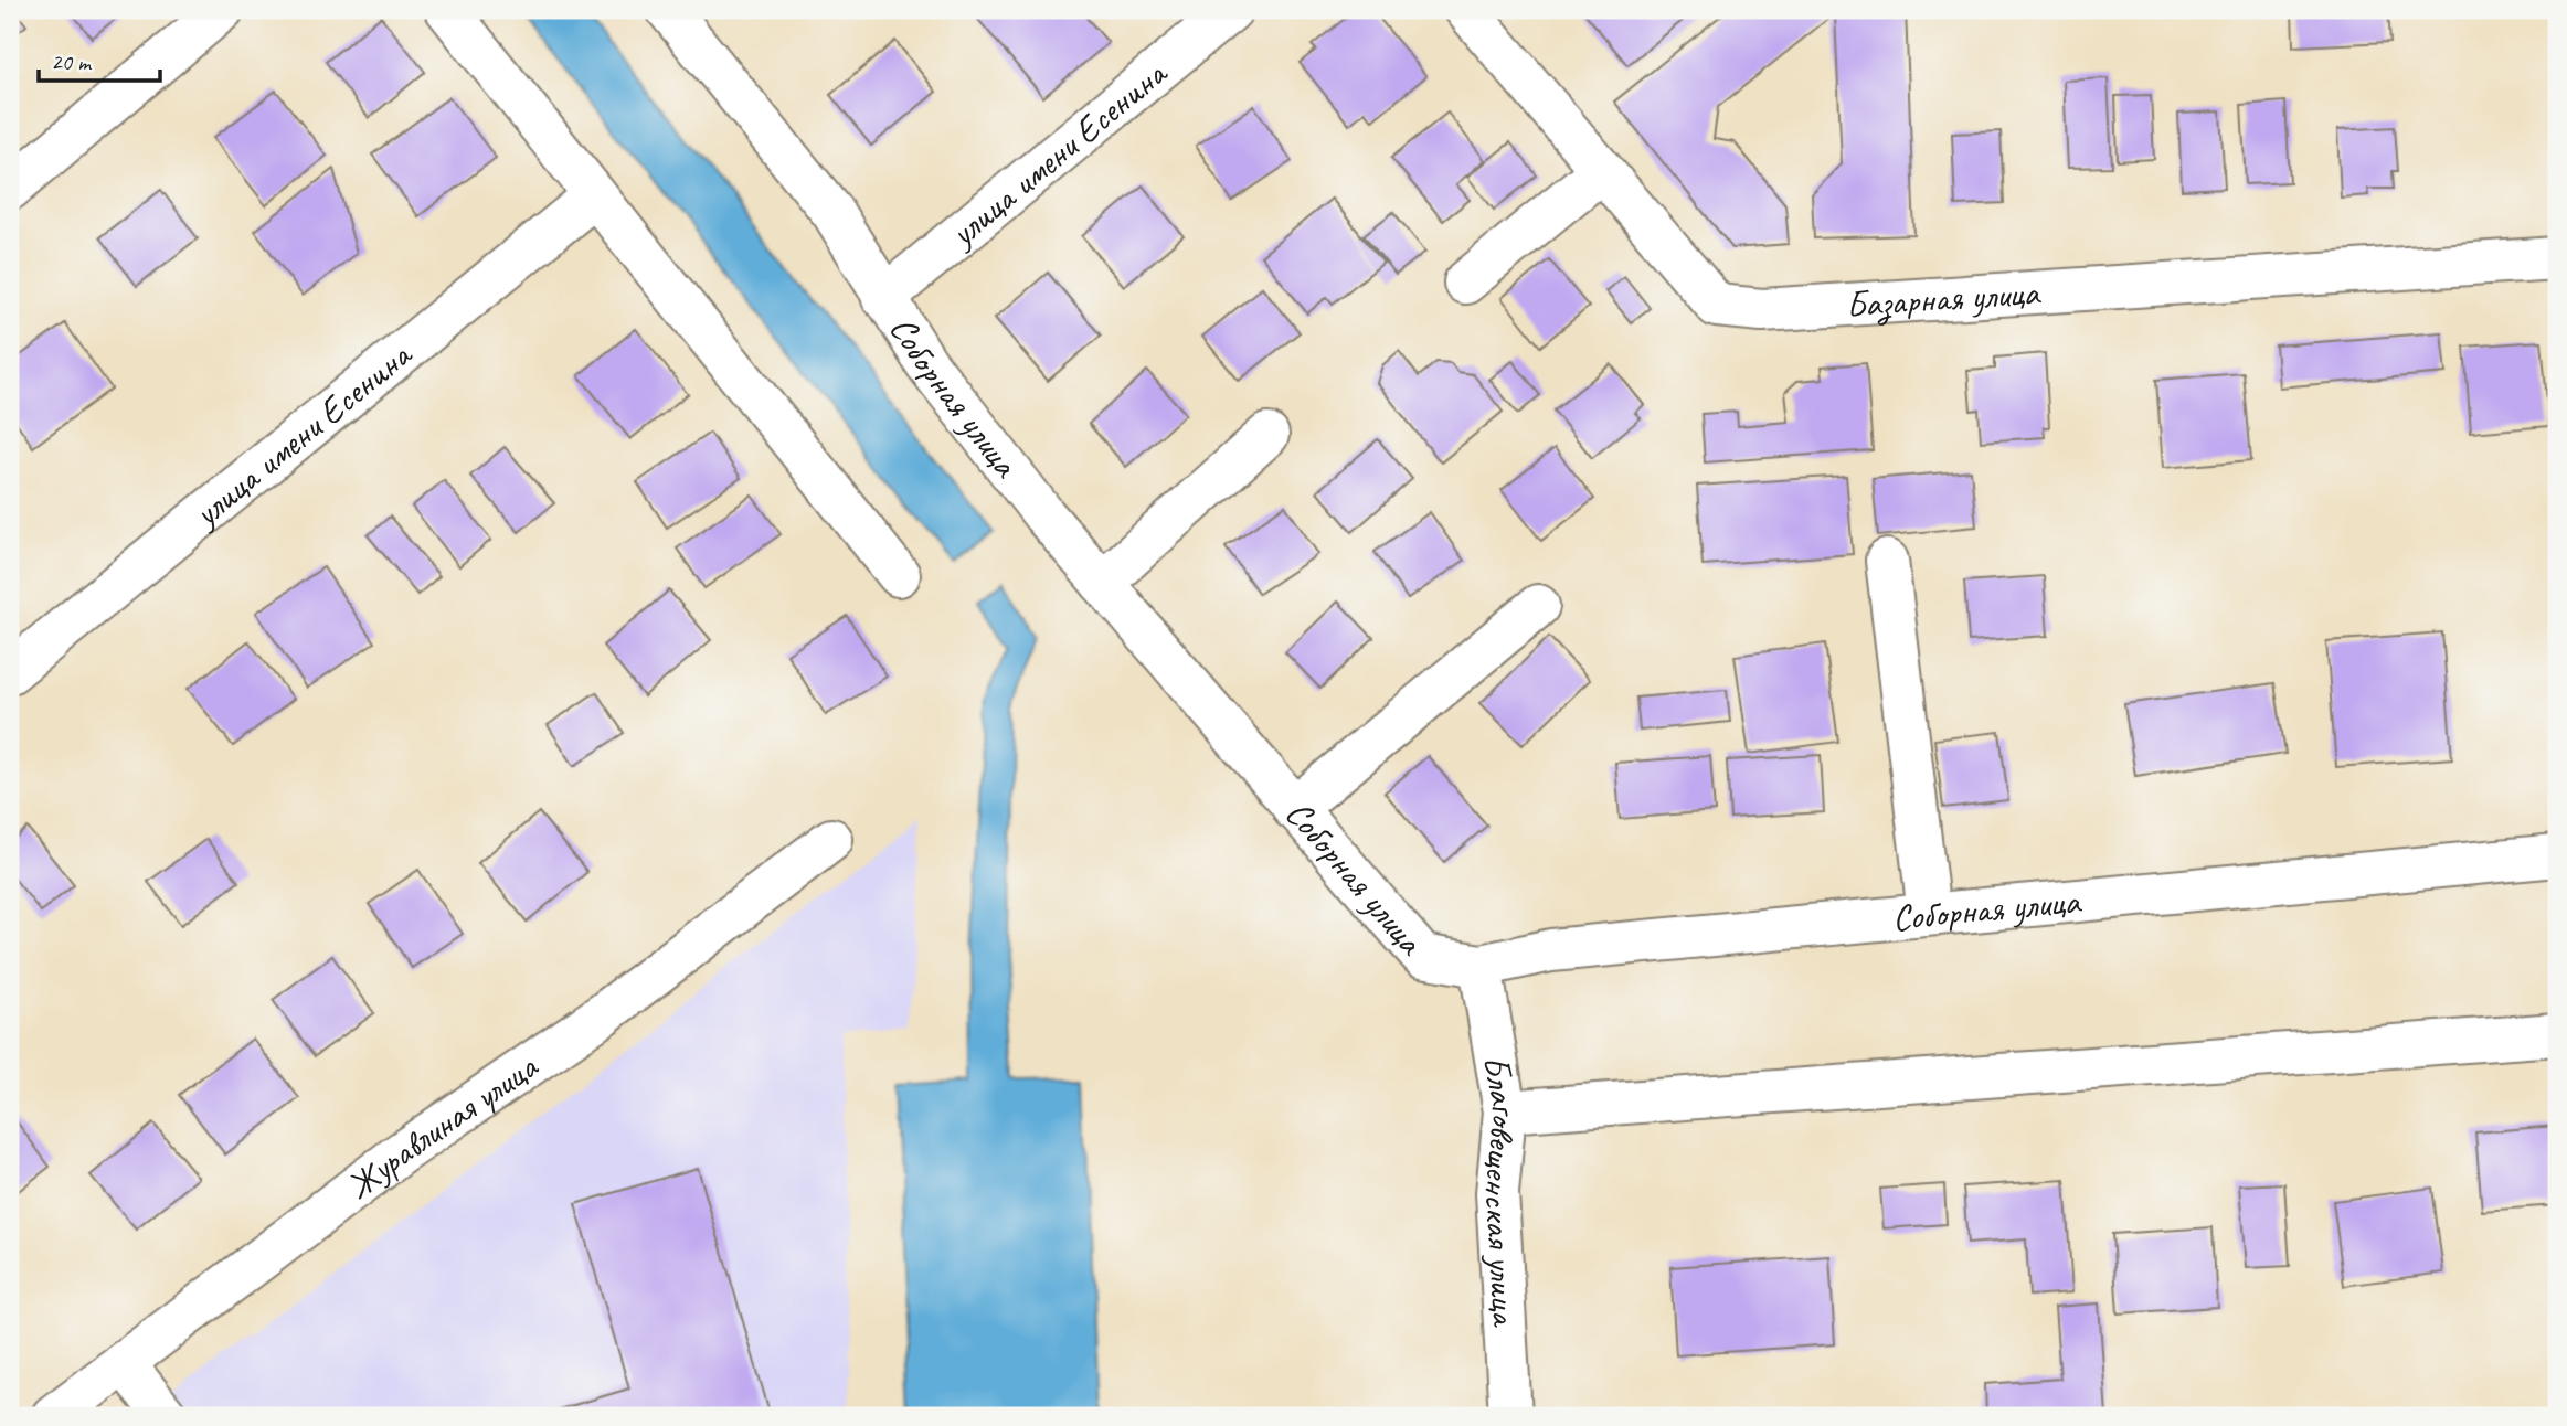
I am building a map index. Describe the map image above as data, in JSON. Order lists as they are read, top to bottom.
{
  "streets": {
    "street": [
      "улица имени Есенина",
      "Базарная улица",
      "Соборная улица",
      "Журавлиная улица",
      "Благовещенская улица"
    ]
  },
  "crossings": [
    ["улица имени Есенина", "Соборная улица"],
    ["Соборная улица", "Благовещенская улица"]
  ],
  "scale_bar": "20 m"
}
